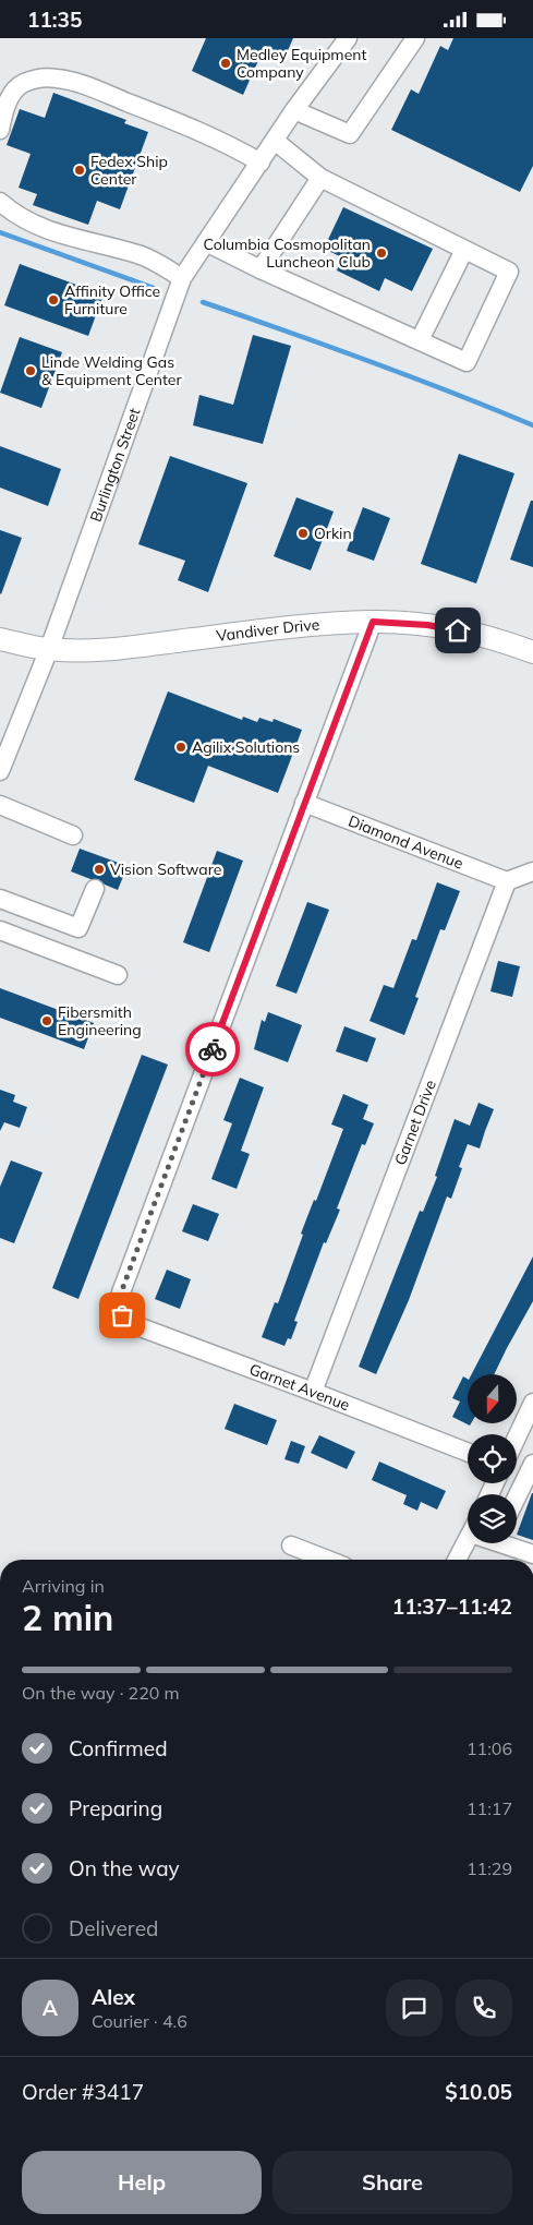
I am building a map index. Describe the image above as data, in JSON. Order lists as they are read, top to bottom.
{
  "streets": {
    "main road": ["Vandiver Drive"],
    "street": [
      "Burlington Street",
      "Diamond Avenue",
      "Garnet Drive",
      "Garnet Avenue"
    ]
  },
  "crossings": [
    ["Burlington Street", "Vandiver Drive"],
    ["Diamond Avenue", "Garnet Drive"],
    ["Diamond Avenue", "Garnet Avenue"],
    ["Garnet Drive", "Garnet Avenue"]
  ],
  "places": [
    "Medley Equipment Company",
    "Fedex Ship Center",
    "Columbia Cosmopolitan Luncheon Club",
    "Affinity Office Furniture",
    "Linde Welding Gas & Equipment Center",
    "Orkin",
    "Agilix Solutions",
    "Vision Software",
    "Fibersmith Engineering"
  ],
  "north": "bottom",
  "page": {
    "status": "11:35",
    "heading": ["2 min", "Arriving in", "11:37–11:42"],
    "panel": [
      "Alex",
      "Courier · 4.6",
      "Order #3417",
      "$10.05"
    ],
    "bar": "On the way · 220 m",
    "list": [
      ["Confirmed", "11:06"],
      ["Preparing", "11:17"],
      ["On the way", "11:29"],
      "Delivered"
    ],
    "round": "A",
    "buttons": ["Help", "Share"]
  }
}
